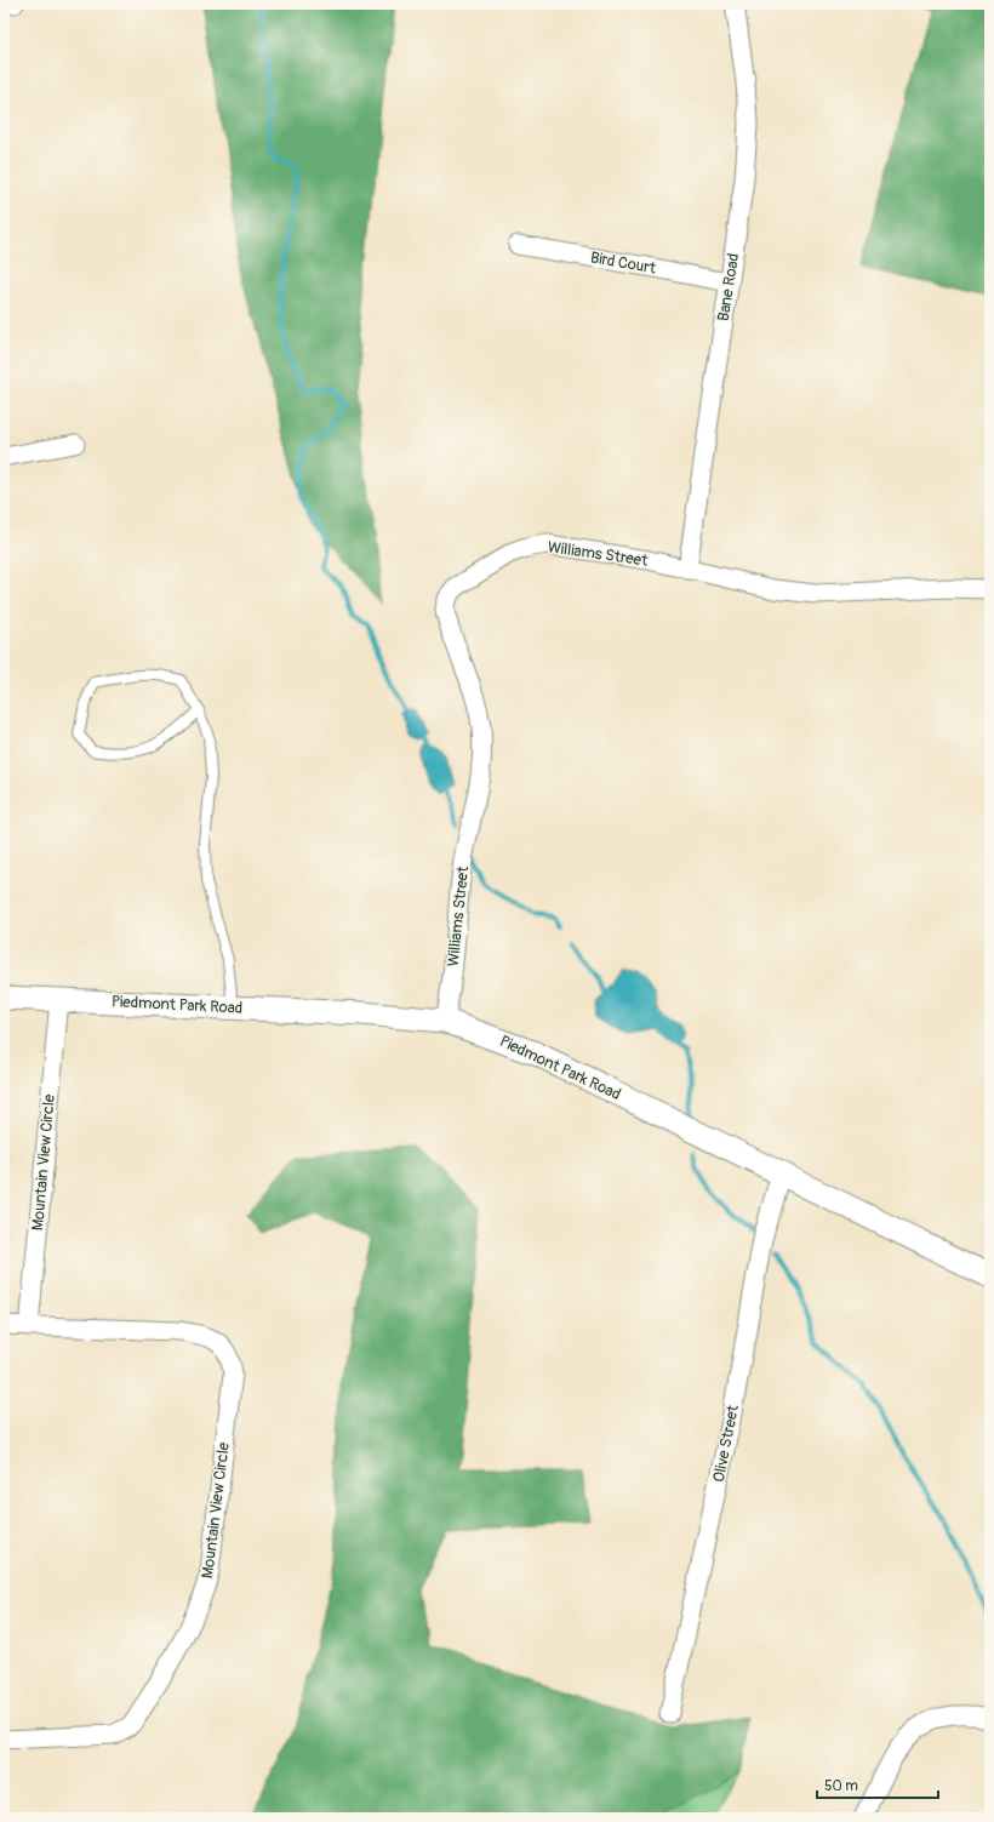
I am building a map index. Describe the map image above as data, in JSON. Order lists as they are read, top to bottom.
{
  "streets": {
    "street": [
      "Bird Court",
      "Bane Road",
      "Williams Street",
      "Piedmont Park Road",
      "Mountain View Circle",
      "Olive Street"
    ]
  },
  "crossings": [
    ["Bird Court", "Bane Road"],
    ["Bane Road", "Williams Street"],
    ["Williams Street", "Piedmont Park Road"],
    ["Piedmont Park Road", "Mountain View Circle"],
    ["Piedmont Park Road", "Olive Street"]
  ],
  "scale_bar": "50 m"
}
